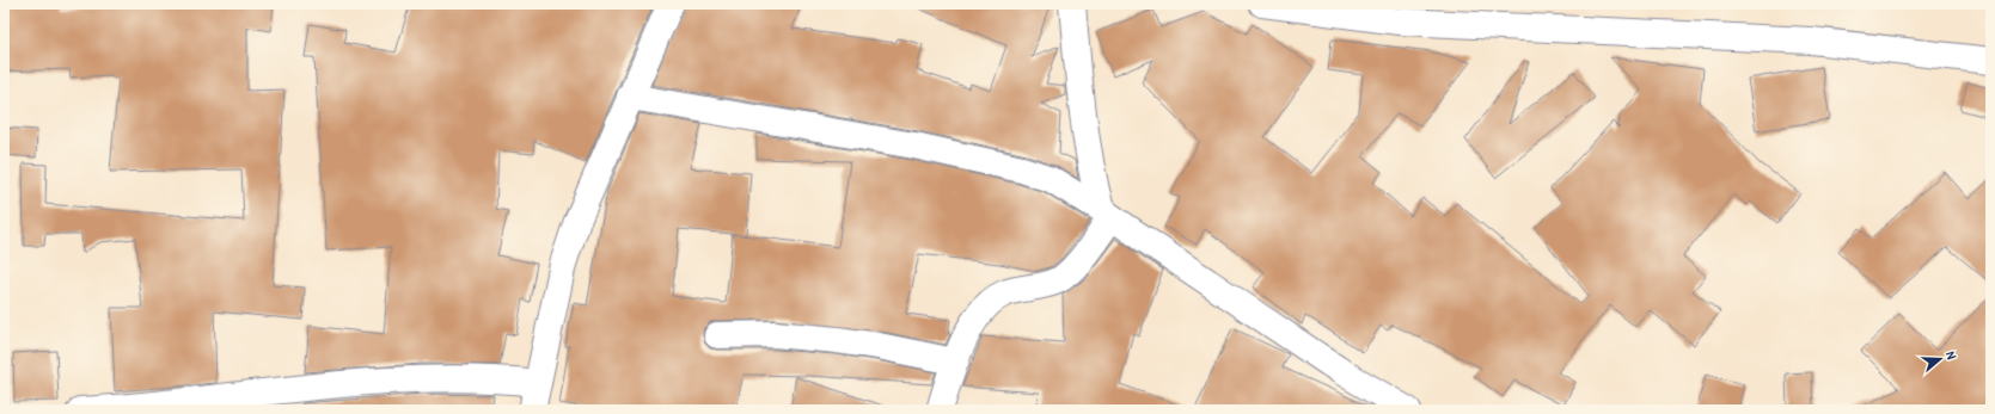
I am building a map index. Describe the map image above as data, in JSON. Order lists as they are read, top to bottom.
{
  "north": "right"
}
